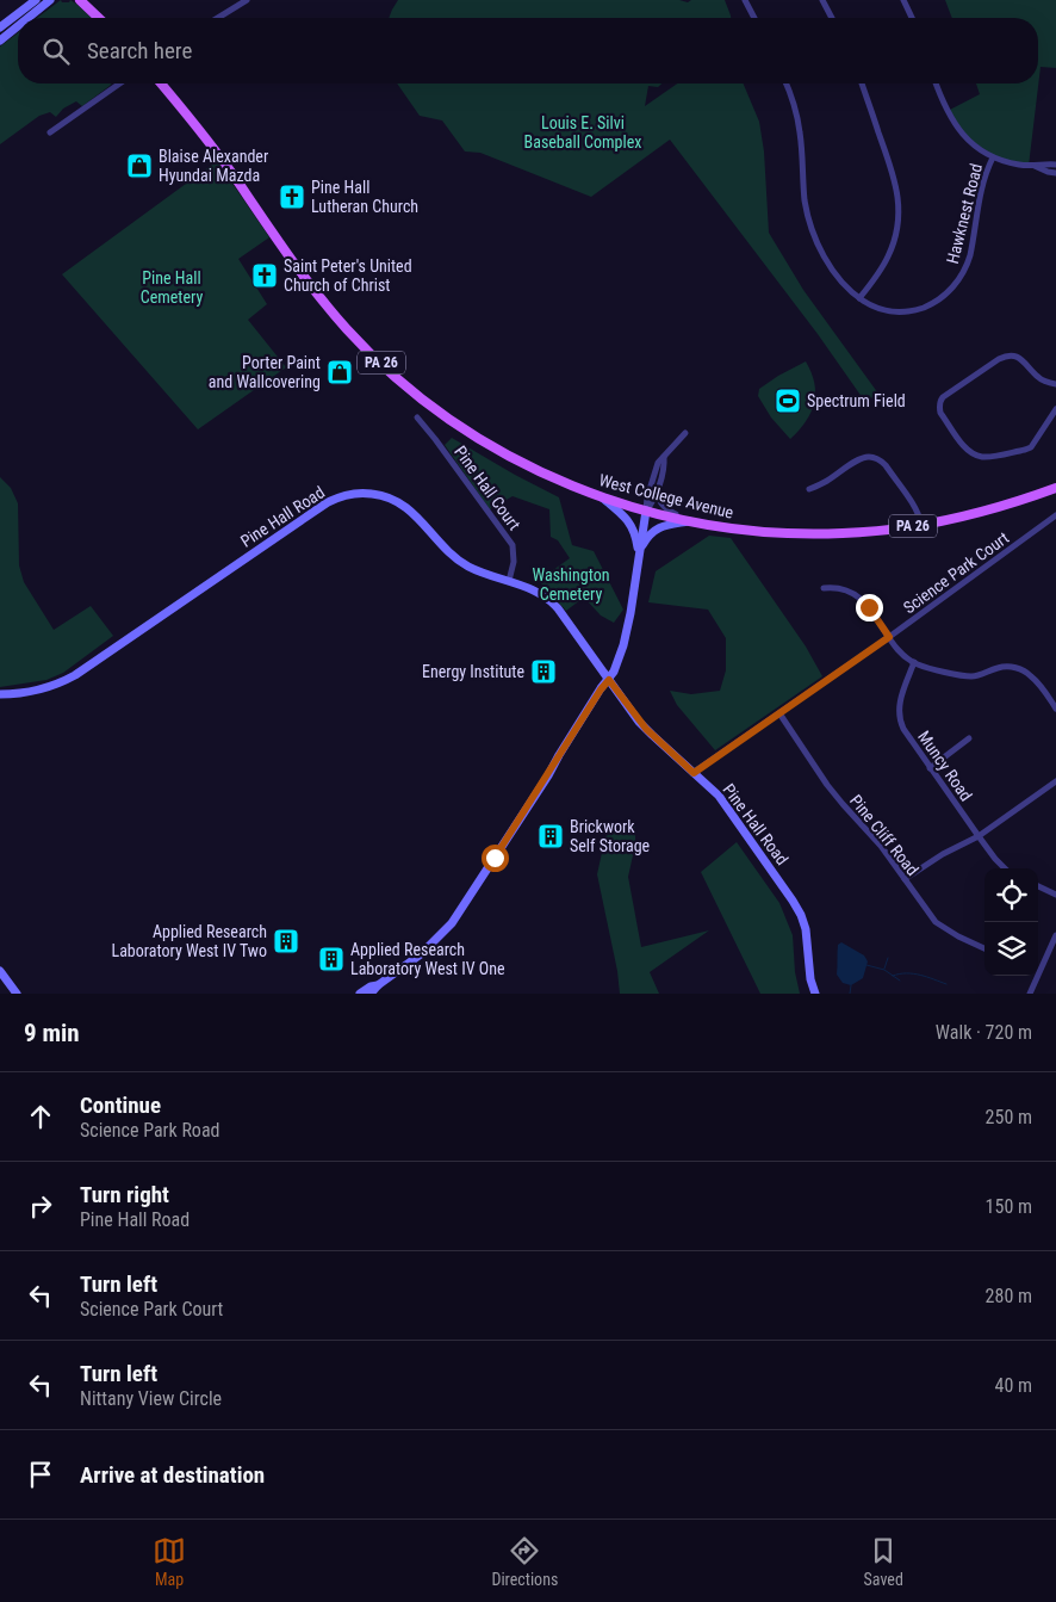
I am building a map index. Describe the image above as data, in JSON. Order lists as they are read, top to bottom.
{
  "streets": {
    "main road": ["PA 26", "West College Avenue"],
    "street": [
      "Hawknest Road",
      "Pine Hall Court",
      "Pine Hall Road",
      "Science Park Court",
      "Muncy Road",
      "Pine Cliff Road"
    ]
  },
  "crossings": [
    ["Pine Hall Court", "Pine Hall Road"],
    ["Pine Hall Road", "Science Park Court"],
    ["Science Park Court", "Pine Cliff Road"]
  ],
  "parks": ["Louis E. Silvi Baseball Complex", "Pine Hall Cemetery", "Washington Cemetery"],
  "places": {
    "shop": ["Blaise Alexander Hyundai Mazda", "Porter Paint and Wallcovering"],
    "church": ["Pine Hall Lutheran Church", "Saint Peter's United Church of Christ"],
    "sports": ["Spectrum Field"],
    "building": [
      "Energy Institute",
      "Brickwork Self Storage",
      "Applied Research Laboratory West IV Two",
      "Applied Research Laboratory West IV One"
    ]
  },
  "page": {
    "search": "Search here",
    "heading": ["9 min", "Walk · 720 m"],
    "list": [
      ["Continue", "Science Park Road", "250 m"],
      ["Turn right", "Pine Hall Road", "150 m"],
      ["Turn left", "Science Park Court", "280 m"],
      ["Turn left", "Nittany View Circle", "40 m"],
      "Arrive at destination"
    ],
    "nav": ["Map", "Directions", "Saved"]
  }
}
